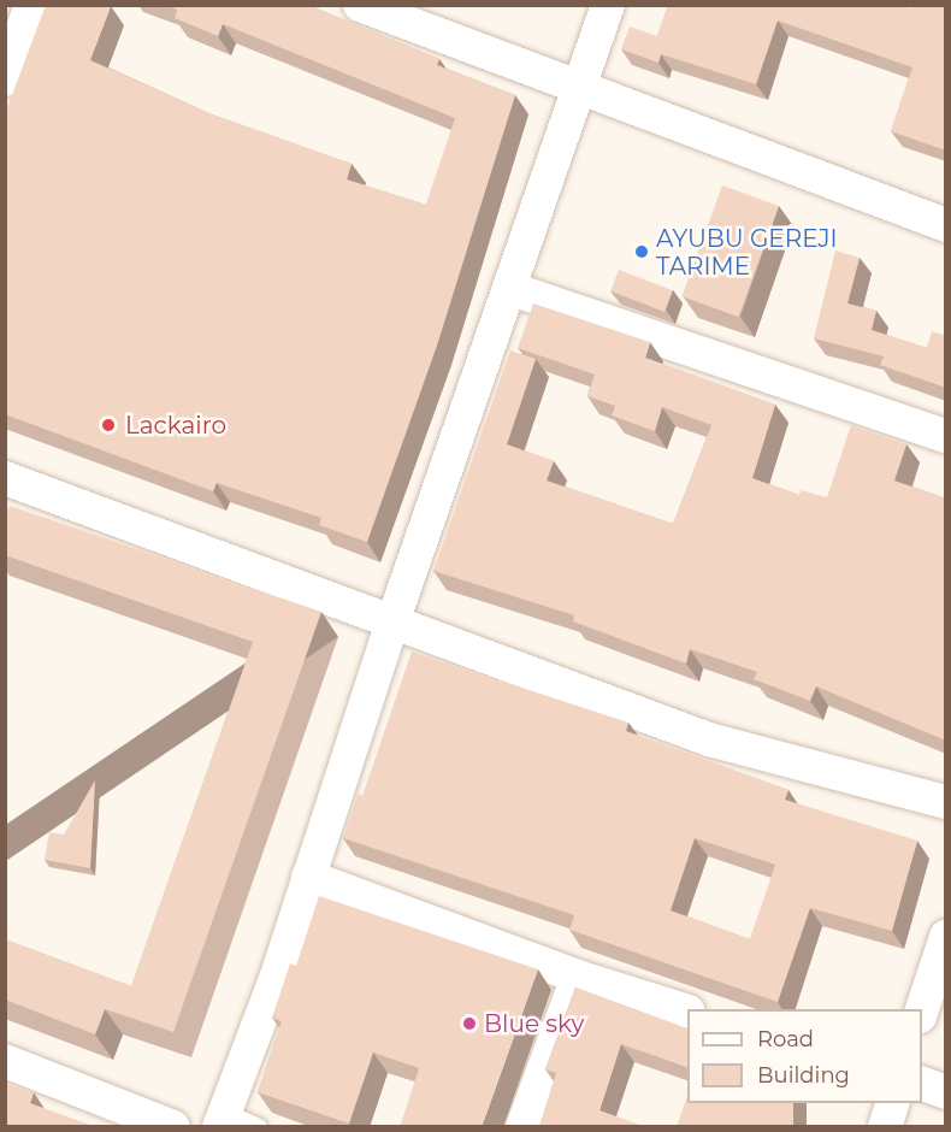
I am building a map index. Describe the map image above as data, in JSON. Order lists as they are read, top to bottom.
{
  "places": ["AYUBU GEREJI TARIME", "Lackairo", "Blue sky"],
  "legend": ["Road", "Building"]
}
